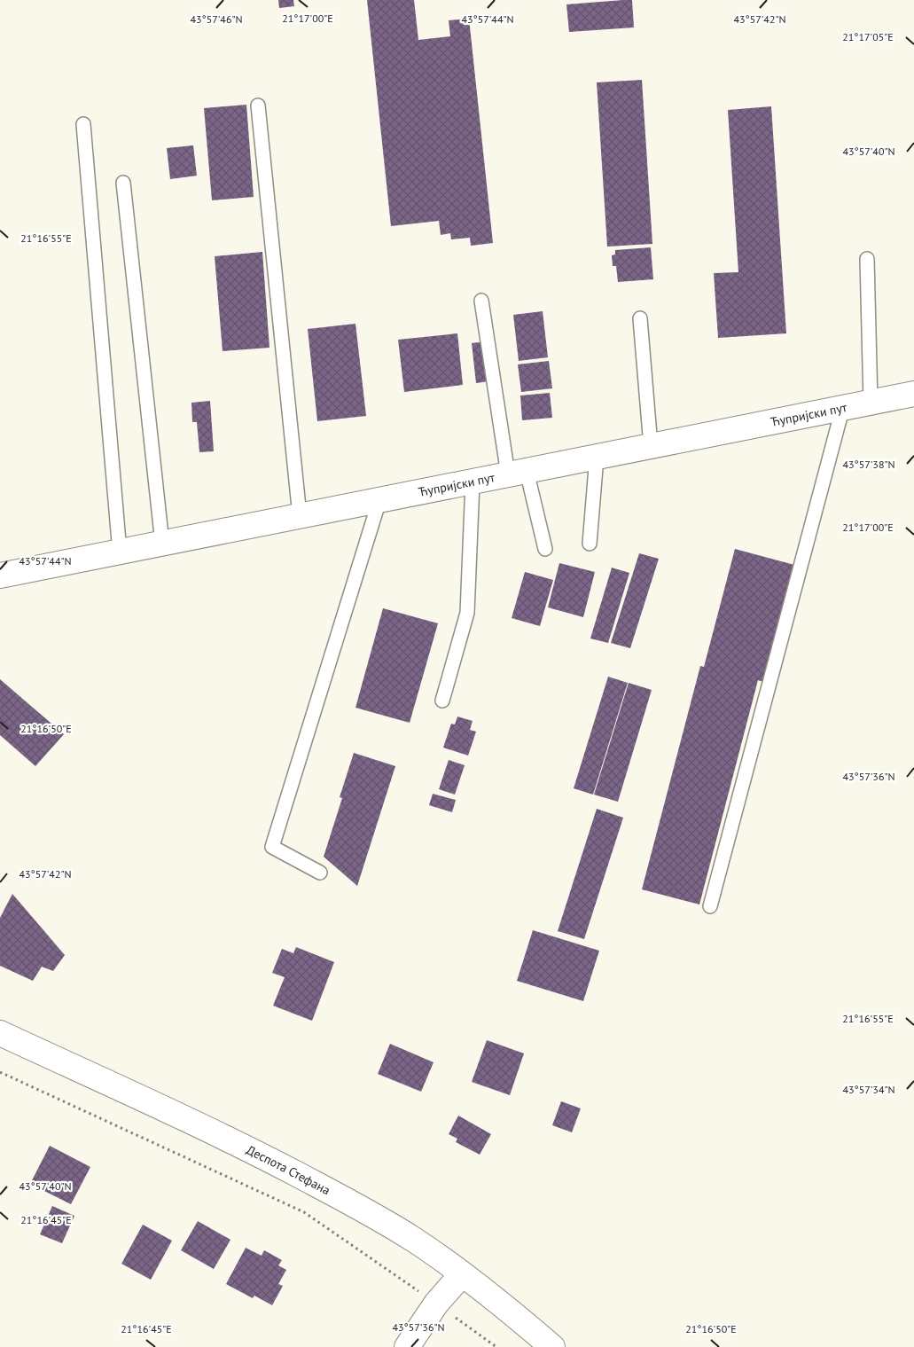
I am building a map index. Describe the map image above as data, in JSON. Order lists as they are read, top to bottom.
{
  "streets": {
    "main road": ["Ћупријски пут", "Деспота Стефана"]
  },
  "coordinates": [
    "21°17'00\"E",
    "43°57'46\"N",
    "43°57'44\"N",
    "43°57'42\"N",
    "21°17'05\"E",
    "43°57'40\"N",
    "21°16'55\"E",
    "43°57'38\"N",
    "21°16'50\"E",
    "43°57'36\"N",
    "43°57'34\"N",
    "21°16'45\"E"
  ]
}
